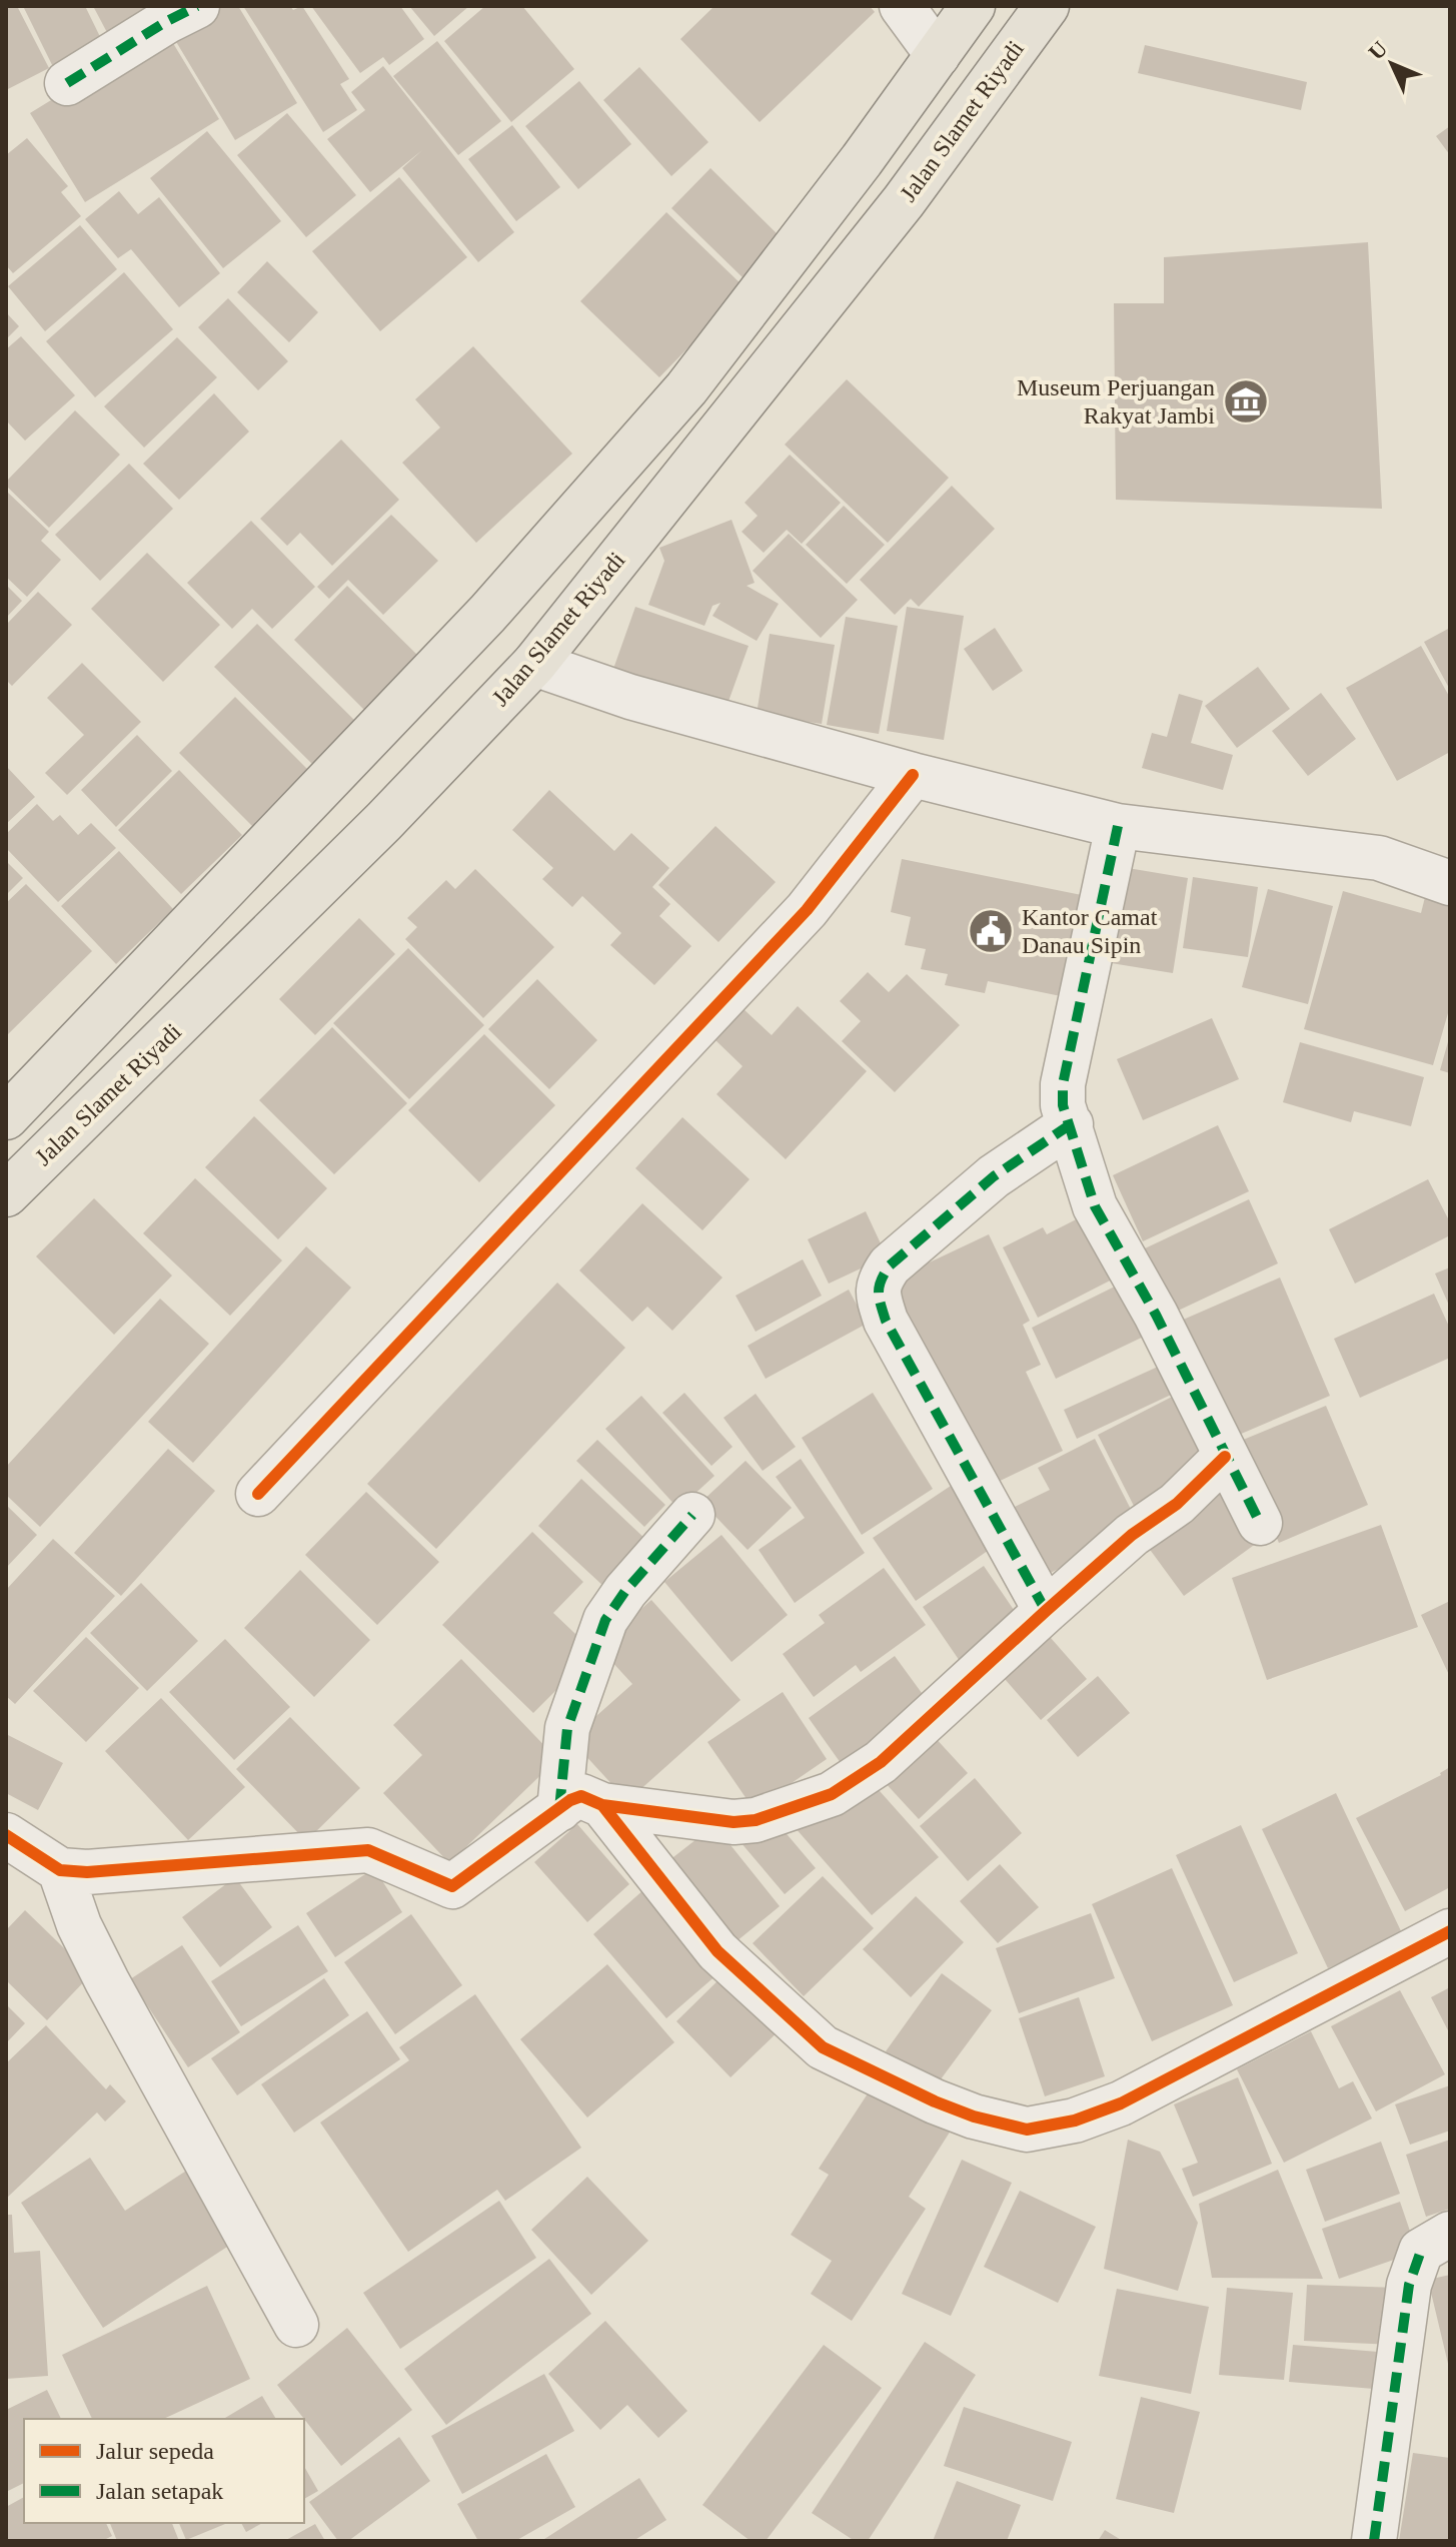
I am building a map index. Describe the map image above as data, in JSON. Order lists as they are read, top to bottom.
{
  "streets": {
    "main road": ["Jalan Slamet Riyadi"]
  },
  "places": {
    "museum": ["Museum Perjuangan Rakyat Jambi"],
    "public building": ["Kantor Camat Danau Sipin"]
  },
  "legend": ["Jalur sepeda", "Jalan setapak"],
  "north": "top left"
}
